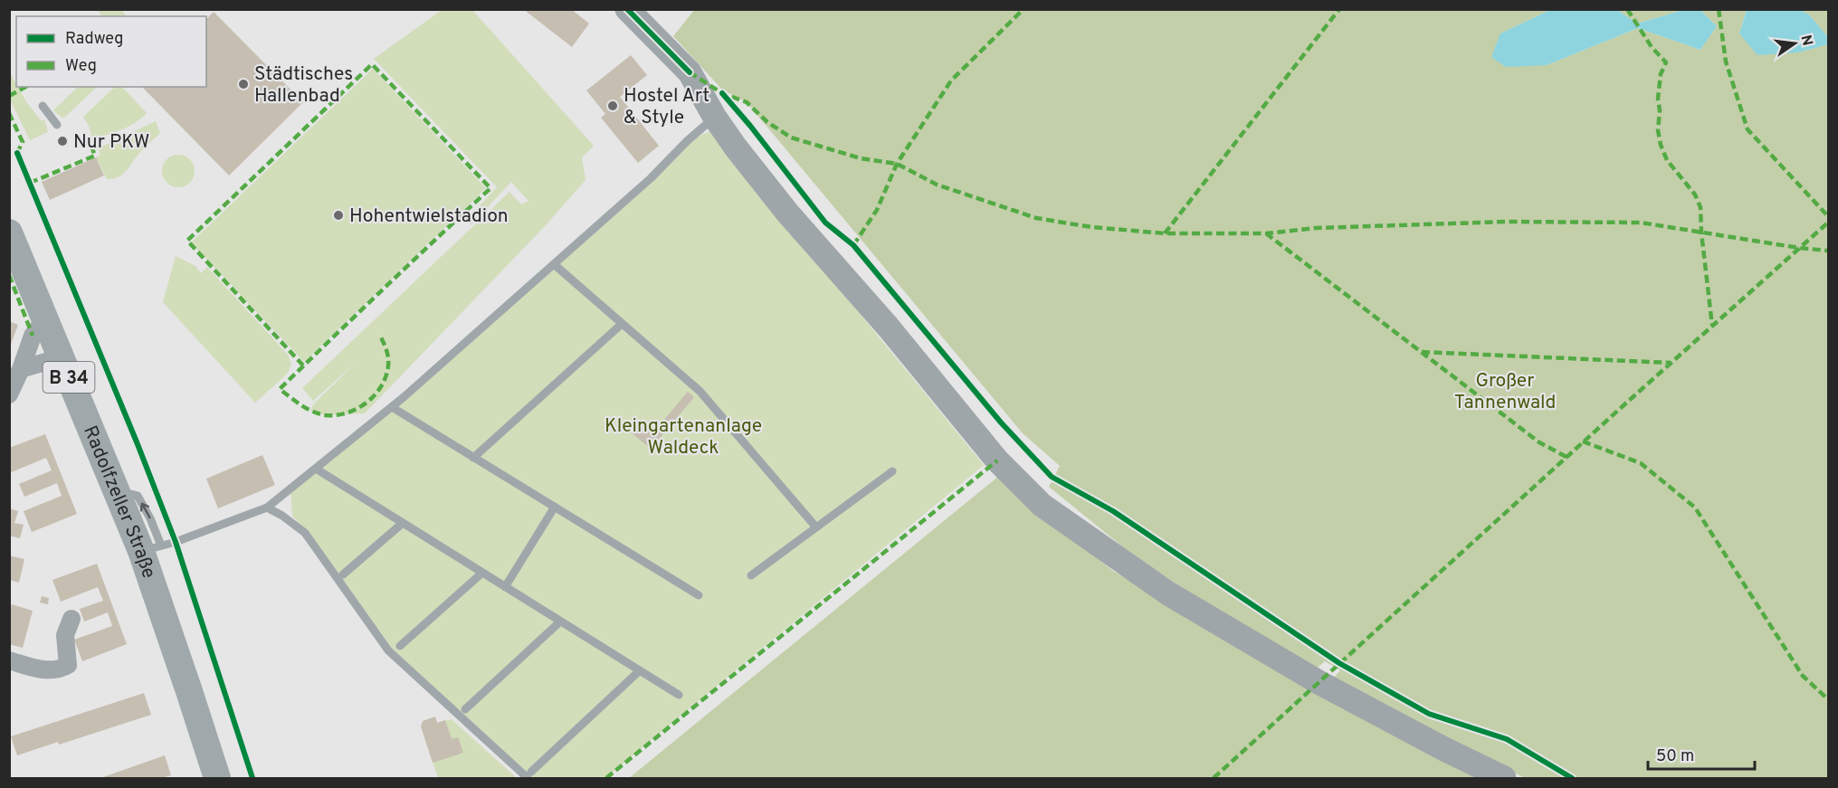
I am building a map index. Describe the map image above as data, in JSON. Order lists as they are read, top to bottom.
{
  "streets": {
    "main road": ["B 34", "Radolfzeller Straße"]
  },
  "parks": ["Großer Tannenwald", "Kleingartenanlage Waldeck"],
  "places": [
    "Städtisches Hallenbad",
    "Hostel Art & Style",
    "Nur PKW",
    "Hohentwielstadion"
  ],
  "legend": ["Radweg", "Weg"],
  "scale_bar": "50 m",
  "north": "right"
}
